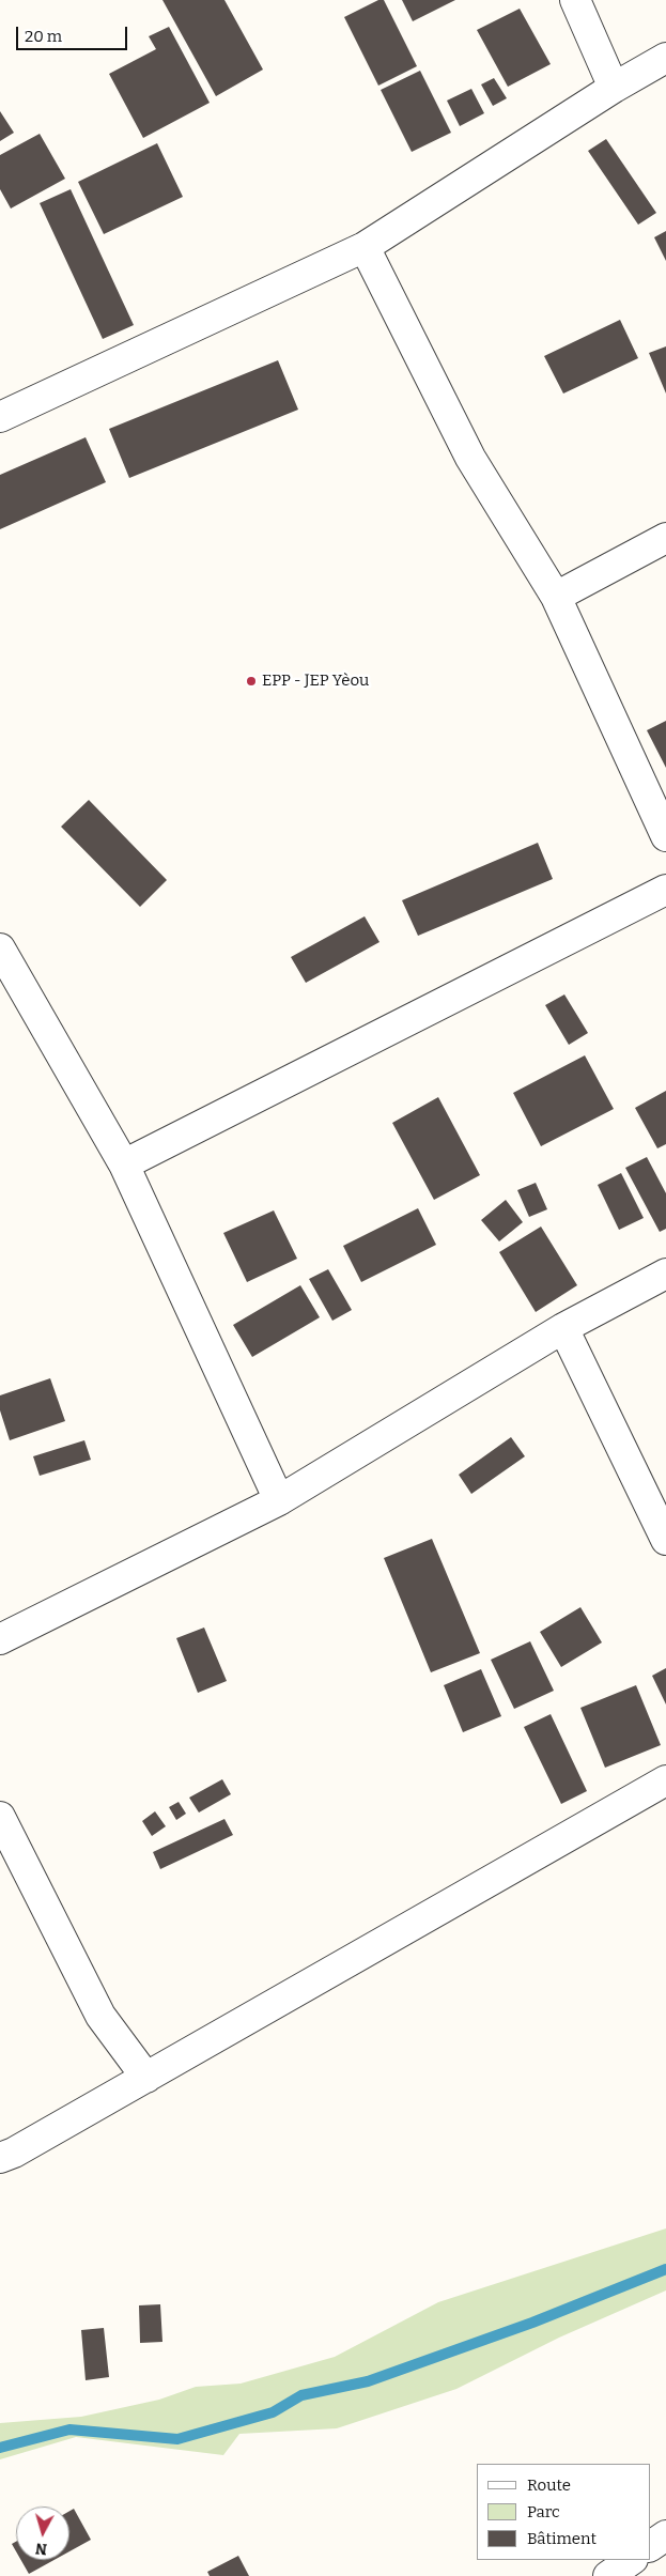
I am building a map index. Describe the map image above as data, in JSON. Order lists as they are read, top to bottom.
{
  "places": ["EPP - JEP Yèou"],
  "legend": ["Route", "Parc", "Bâtiment"],
  "scale_bar": "20 m",
  "north": "bottom"
}
